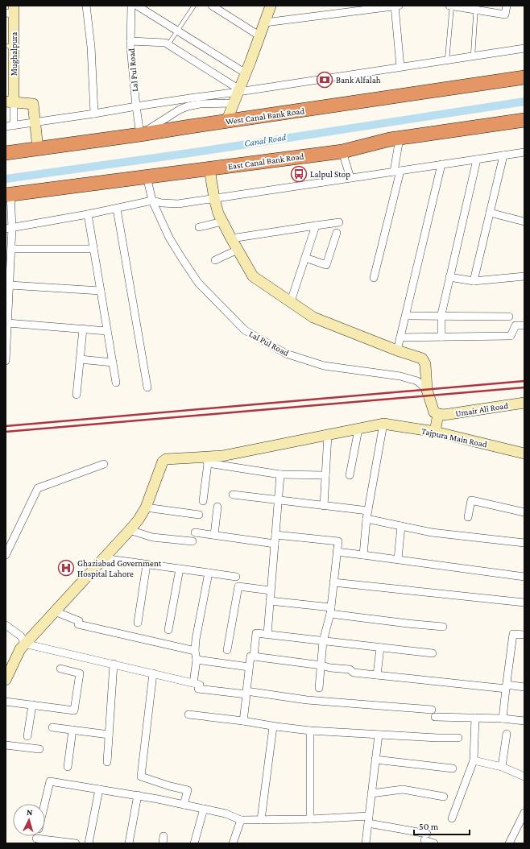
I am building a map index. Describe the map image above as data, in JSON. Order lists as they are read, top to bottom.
{
  "streets": {
    "highway": ["West Canal Bank Road", "East Canal Bank Road"],
    "street": [
      "Mughalpura",
      "Lal Pul Road",
      "Umair Ali Road",
      "Tajpura Main Road"
    ]
  },
  "crossings": [
    ["Lal Pul Road", "West Canal Bank Road"],
    ["Lal Pul Road", "East Canal Bank Road"]
  ],
  "water": ["Canal Road"],
  "places": {
    "bank": ["Bank Alfalah"],
    "bus stop": ["Lalpul Stop"],
    "hospital": ["Ghaziabad Government Hospital Lahore"]
  },
  "scale_bar": "50 m",
  "north": "top"
}
